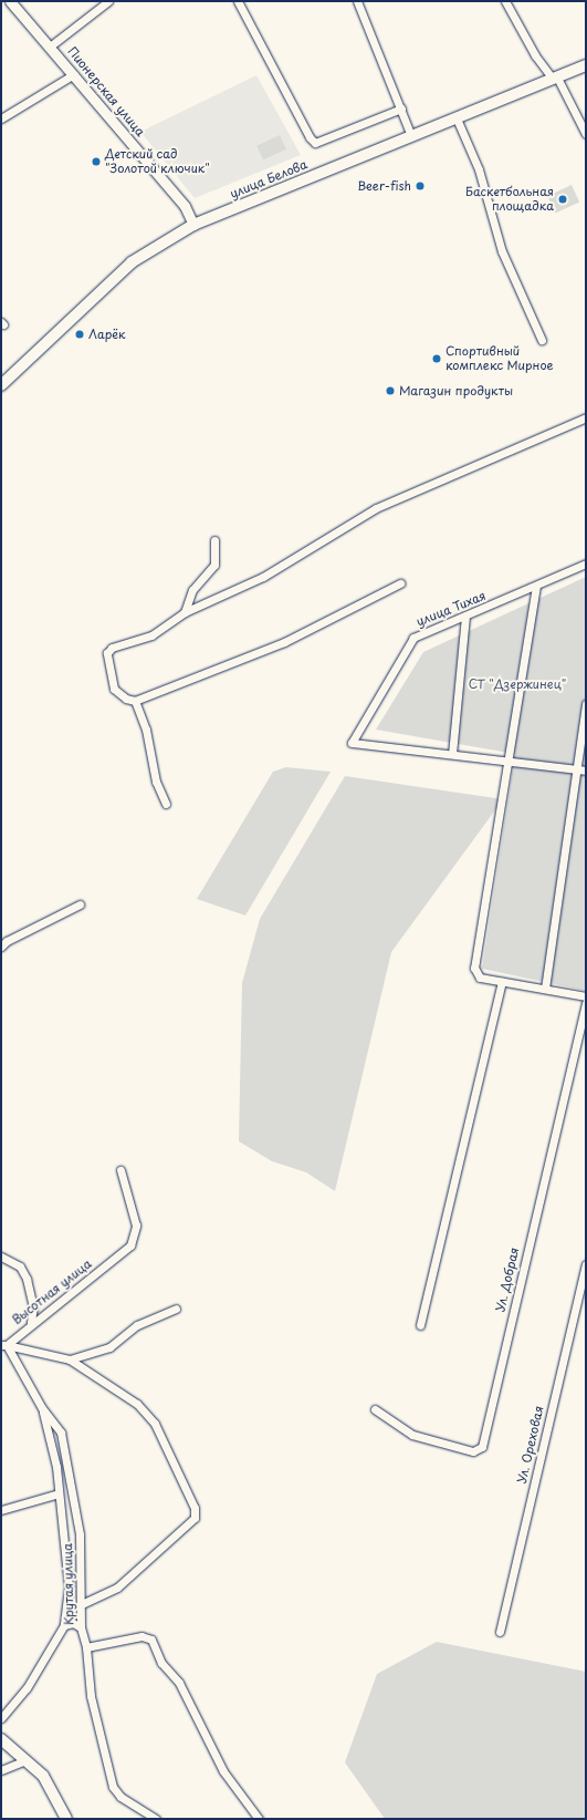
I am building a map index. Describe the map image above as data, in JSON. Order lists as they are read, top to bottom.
{
  "streets": {
    "main road": ["улица Белова"],
    "street": [
      "Пионерская улица",
      "улица Тихая",
      "Ул. Добрая",
      "Высотная улица",
      "Ул. Ореховая",
      "Крутая улица"
    ]
  },
  "crossings": [
    ["Пионерская улица", "улица Белова"],
    ["Высотная улица", "Крутая улица"]
  ],
  "parks": ["СТ \"Дзержинец\""],
  "places": [
    "Детский сад \"Золотой ключик\"",
    "Beer-fish",
    "Баскетбольная площадка",
    "Ларёк",
    "Спортивный комплекс Мирное",
    "Магазин продукты"
  ]
}
